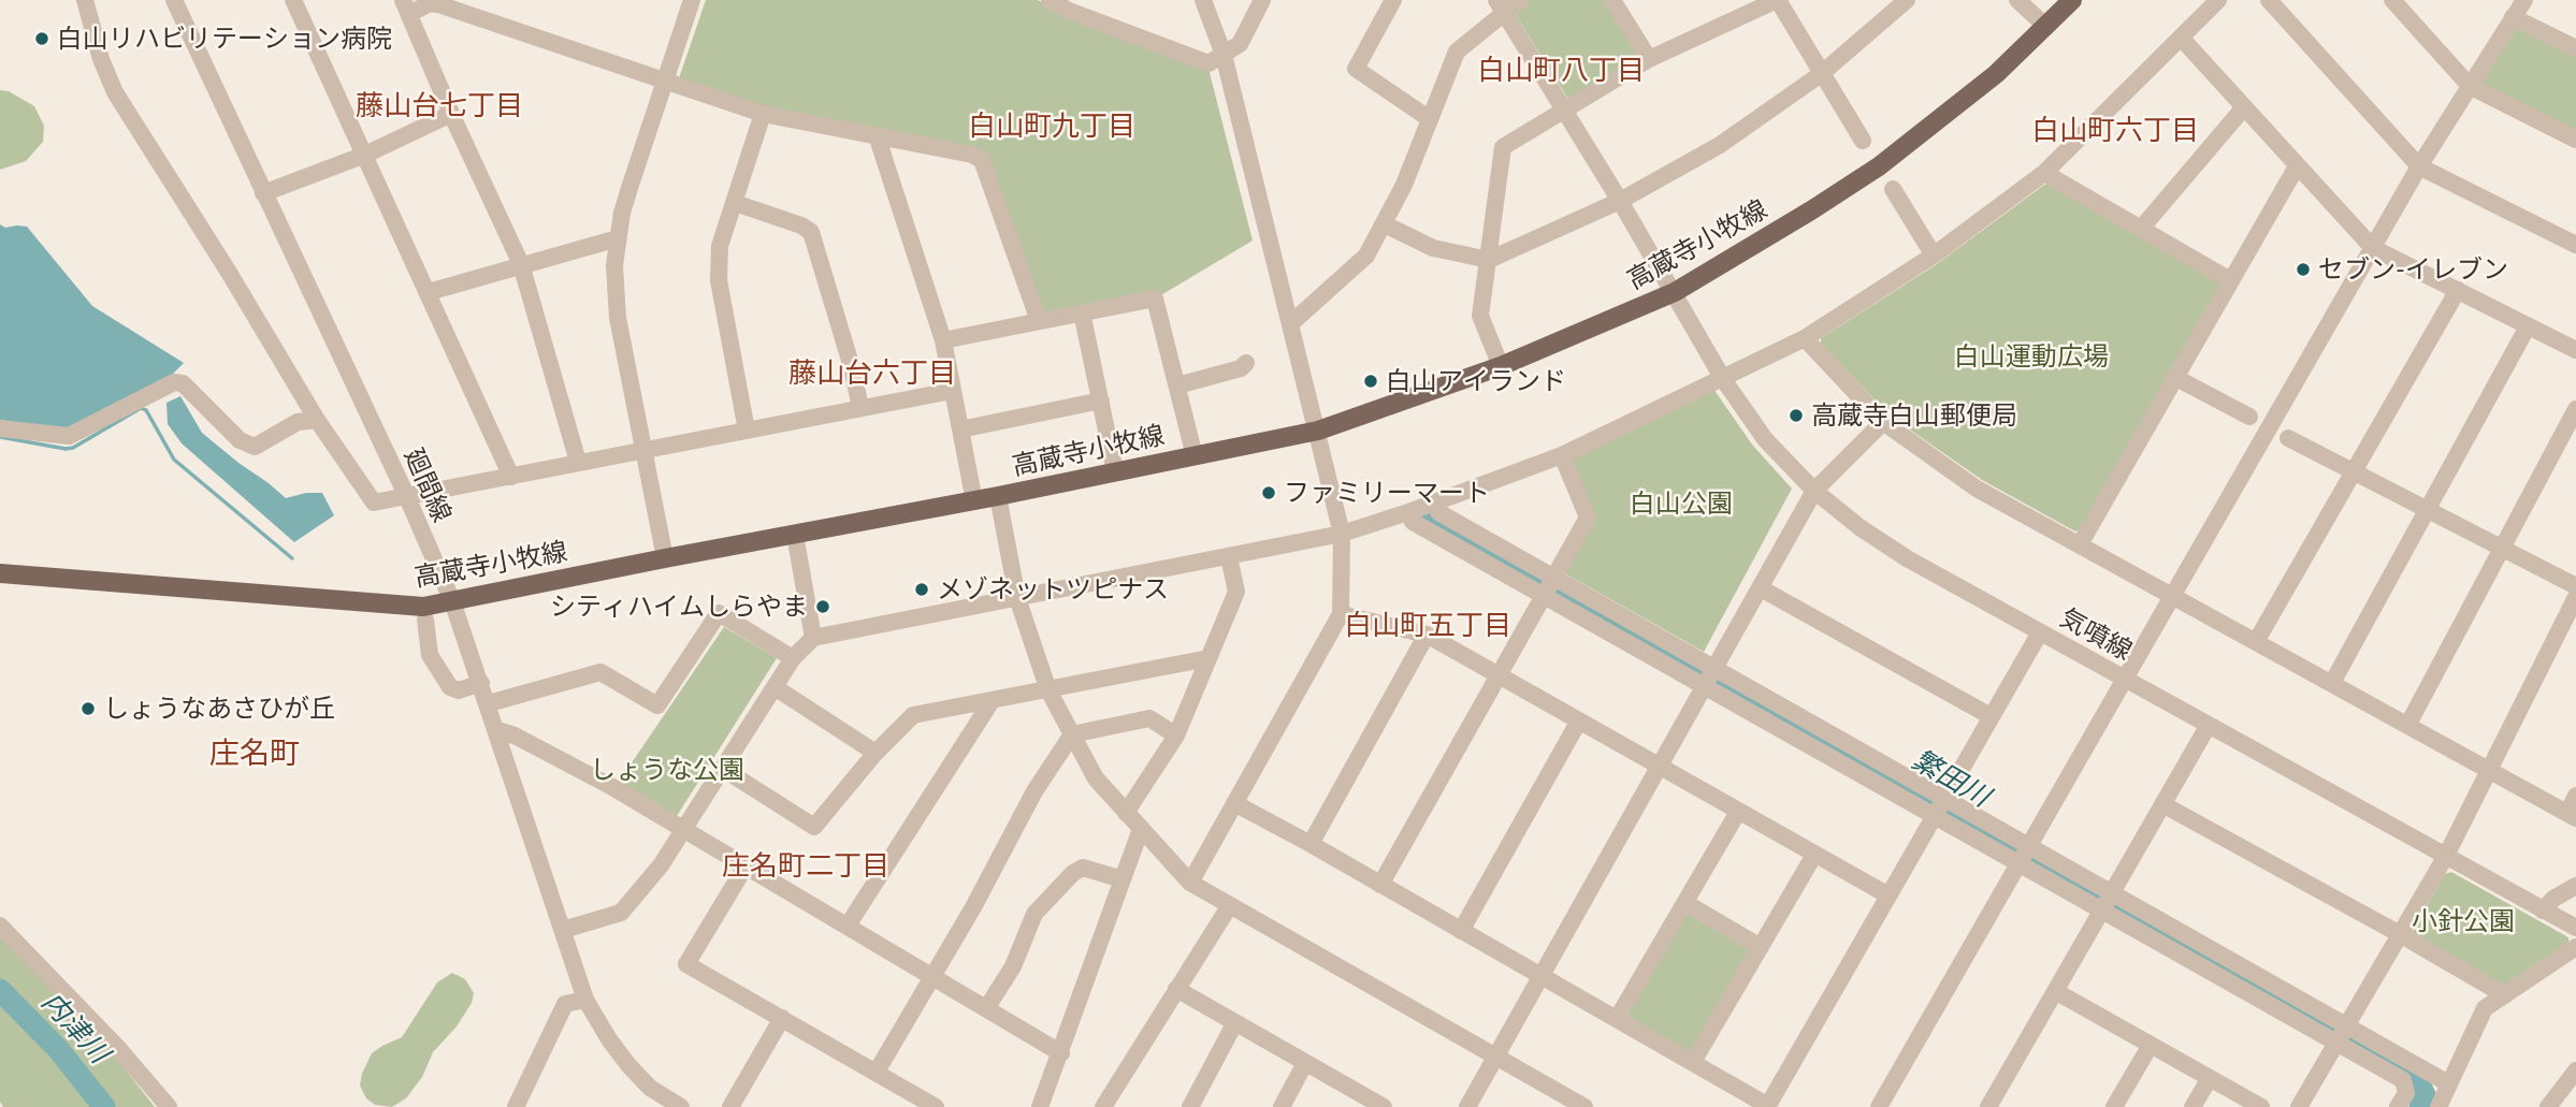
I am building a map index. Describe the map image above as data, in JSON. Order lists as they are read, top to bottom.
{
  "streets": {
    "main road": ["高蔵寺小牧線"],
    "street": ["廻間線", "気噴線"]
  },
  "crossings": [
    ["高蔵寺小牧線", "廻間線"],
    ["高蔵寺小牧線", "気噴線"]
  ],
  "districts": [
    "白山町八丁目",
    "藤山台七丁目",
    "白山町九丁目",
    "白山町六丁目",
    "藤山台六丁目",
    "白山町五丁目",
    "庄名町",
    "庄名町二丁目"
  ],
  "water": ["繁田川", "内津川"],
  "parks": [
    "白山運動広場",
    "白山公園",
    "しょうな公園",
    "小針公園"
  ],
  "places": [
    "白山リハビリテーション病院",
    "セブン-イレブン",
    "白山アイランド",
    "高蔵寺白山郵便局",
    "ファミリーマート",
    "メゾネットツピナス",
    "シティハイムしらやま",
    "しょうなあさひが丘"
  ]
}
